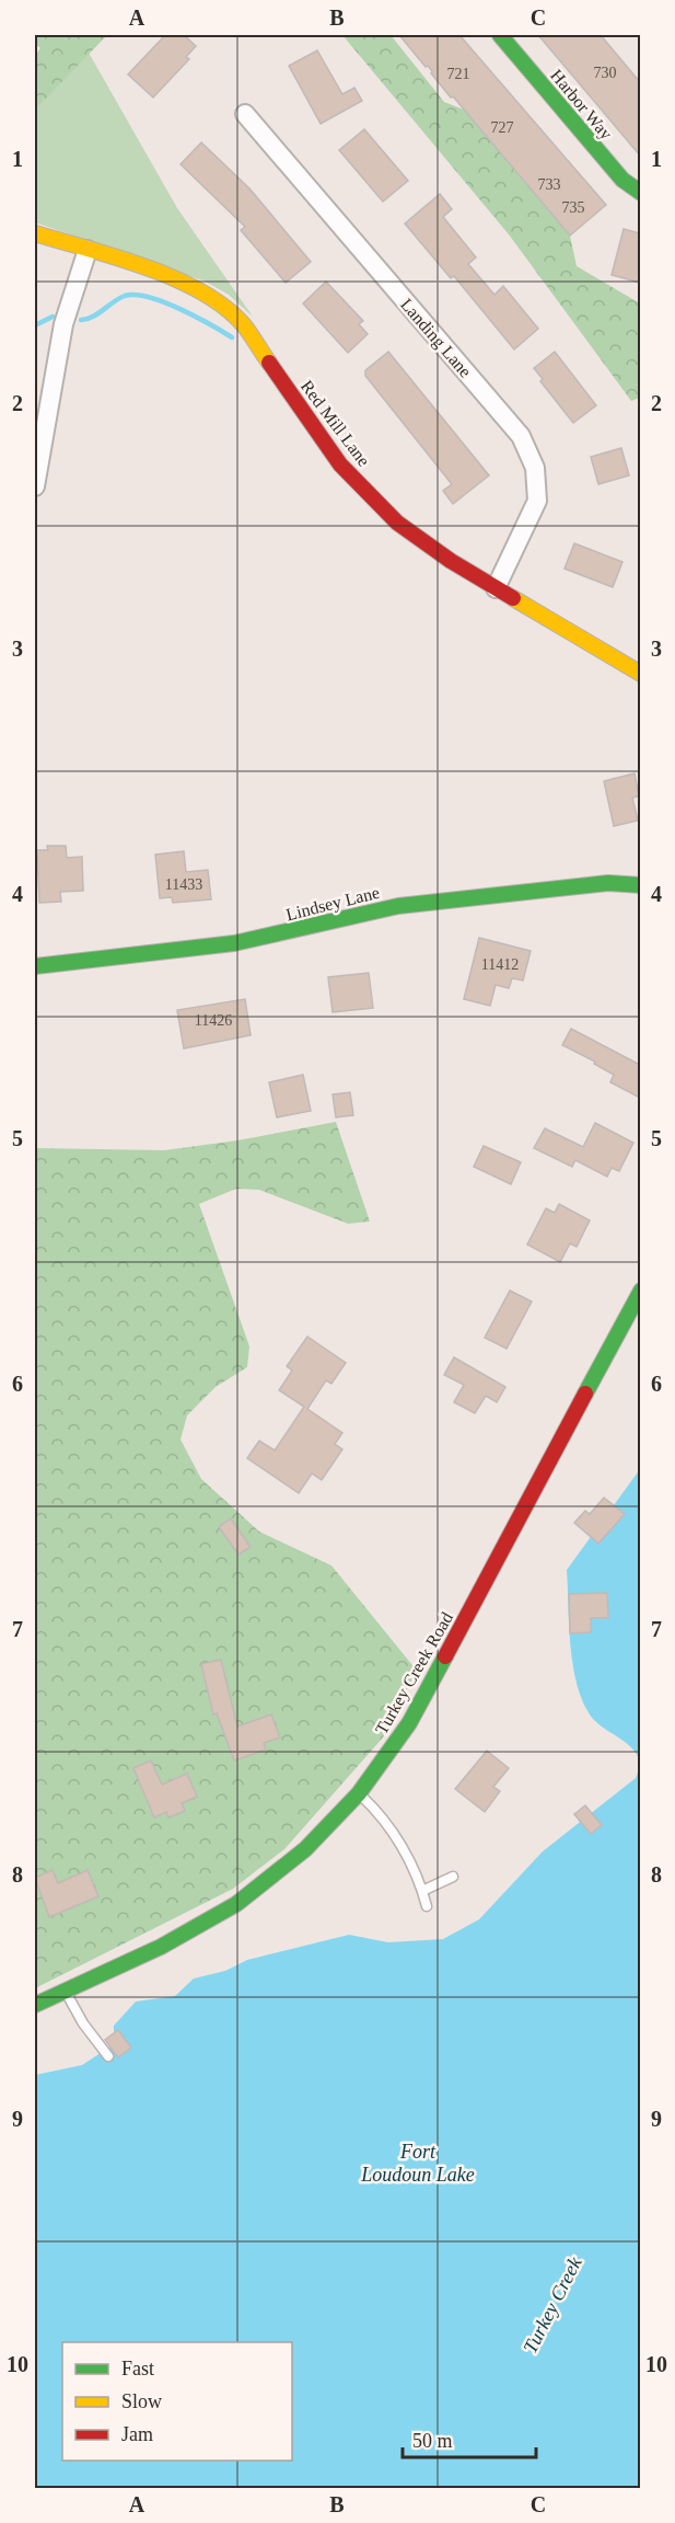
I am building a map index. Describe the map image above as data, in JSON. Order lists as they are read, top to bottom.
{
  "streets": {
    "street": [
      "Harbor Way",
      "Landing Lane",
      "Red Mill Lane",
      "Lindsey Lane",
      "Turkey Creek Road"
    ]
  },
  "crossings": [
    ["Landing Lane", "Red Mill Lane"]
  ],
  "water": ["Fort Loudoun Lake", "Turkey Creek"],
  "house_numbers": [
    "730",
    "721",
    "727",
    "733",
    "735",
    "11433",
    "11412",
    "11426"
  ],
  "legend": ["Fast", "Slow", "Jam"],
  "scale_bar": "50 m",
  "grid": {
    "columns": ["A", "B", "C"],
    "rows": [
      "1",
      "2",
      "3",
      "4",
      "5",
      "6",
      "7",
      "8",
      "9",
      "10"
    ]
  }
}
